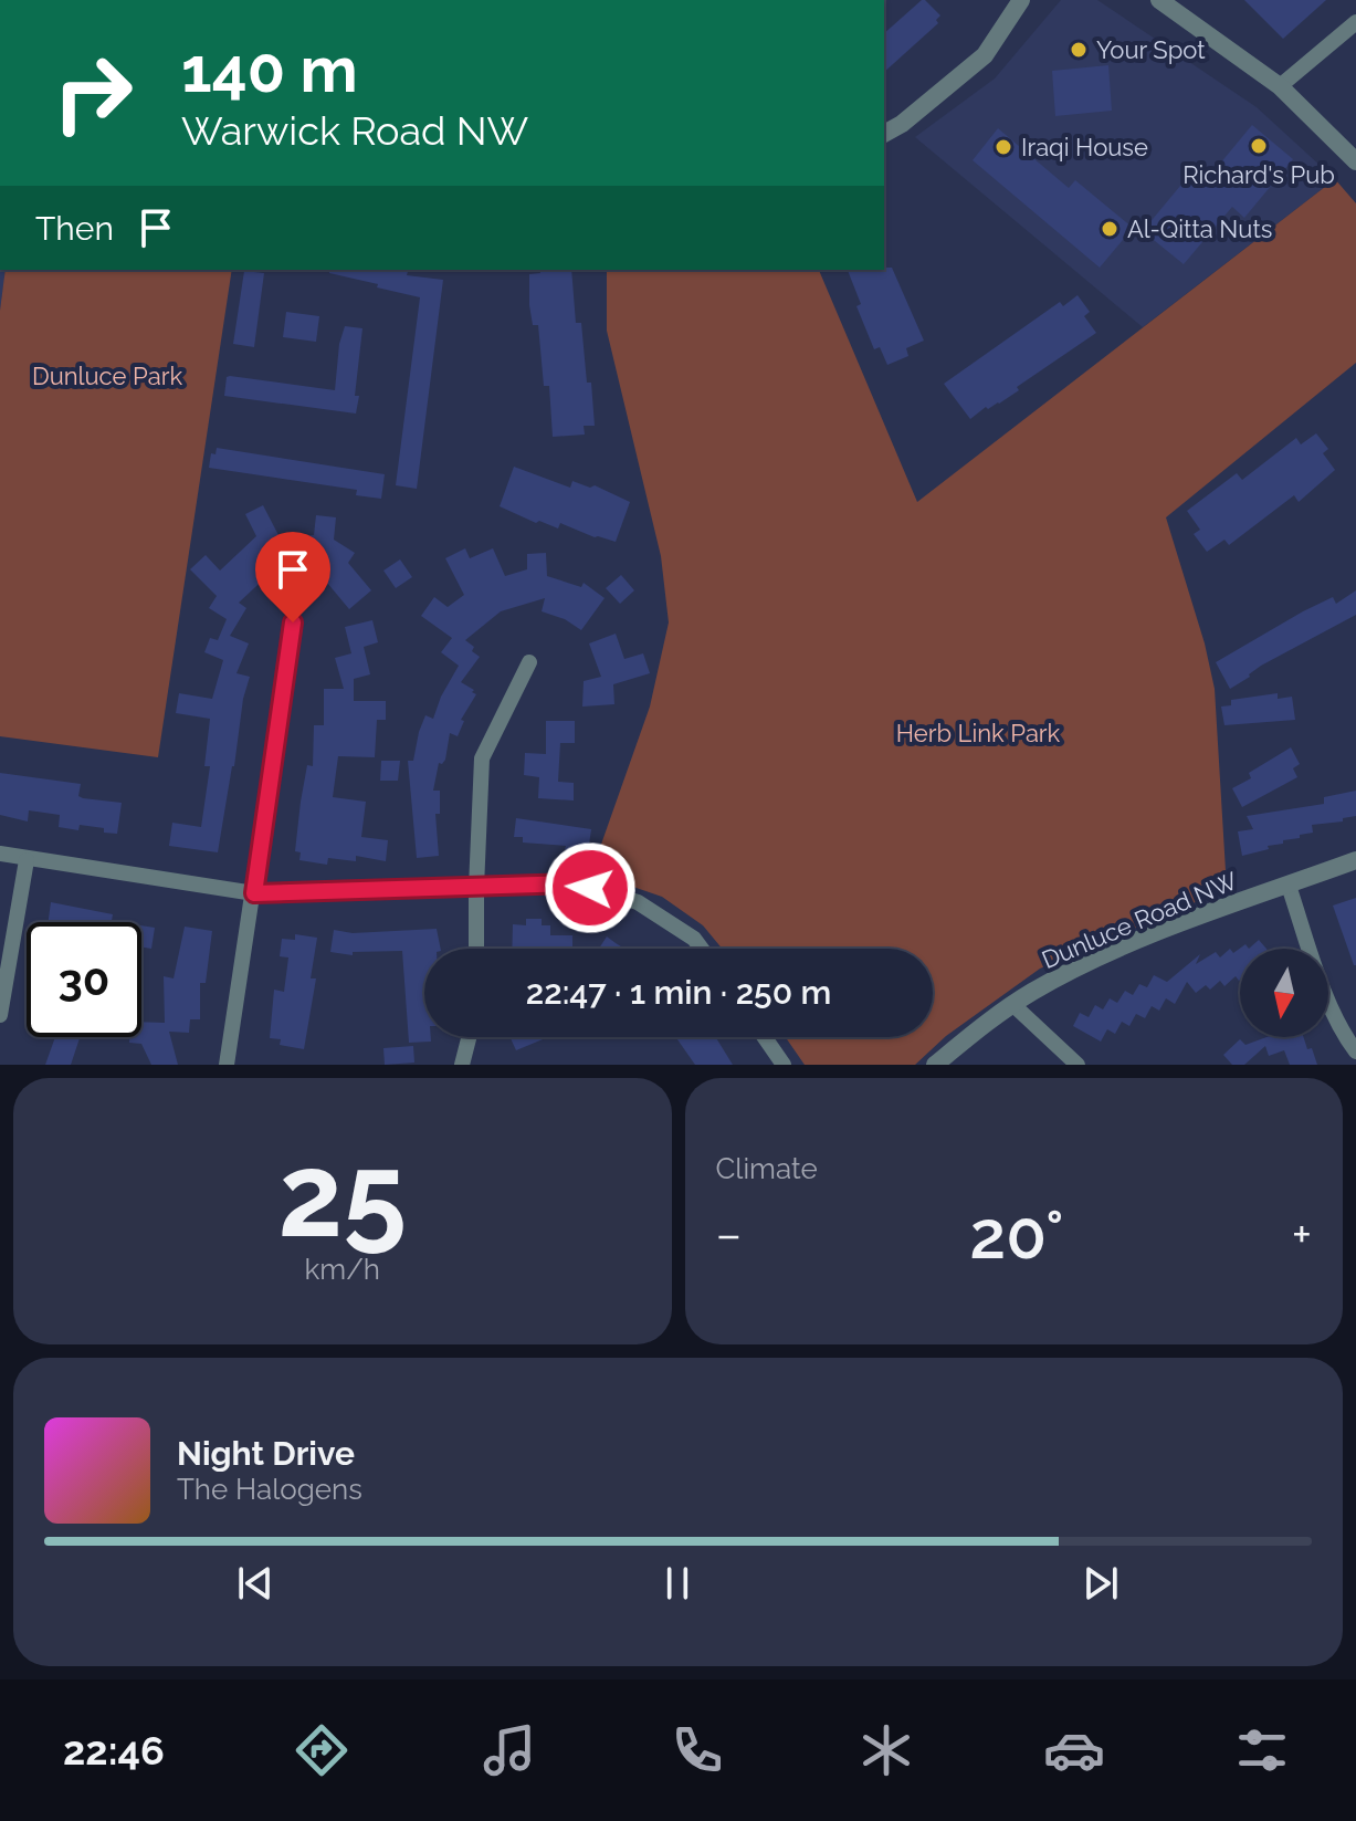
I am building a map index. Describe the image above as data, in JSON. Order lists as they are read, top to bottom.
{
  "streets": {
    "street": ["Dunluce Road NW"]
  },
  "parks": ["Dunluce Park", "Herb Link Park"],
  "places": [
    "Your Spot",
    "Richard's Pub",
    "Iraqi House",
    "Al-Qitta Nuts"
  ],
  "north": "bottom",
  "page": {
    "turn": ["140 m", "Warwick Road NW"],
    "then": "Then",
    "limit": "30",
    "trip": "22:47 · 1 min · 250 m",
    "tile": [
      ["25", "km/h"],
      "Climate"
    ],
    "heat": ["−", "20°", "+"],
    "song": ["Night Drive", "The Halogens"],
    "tabs": "22:46"
  }
}
